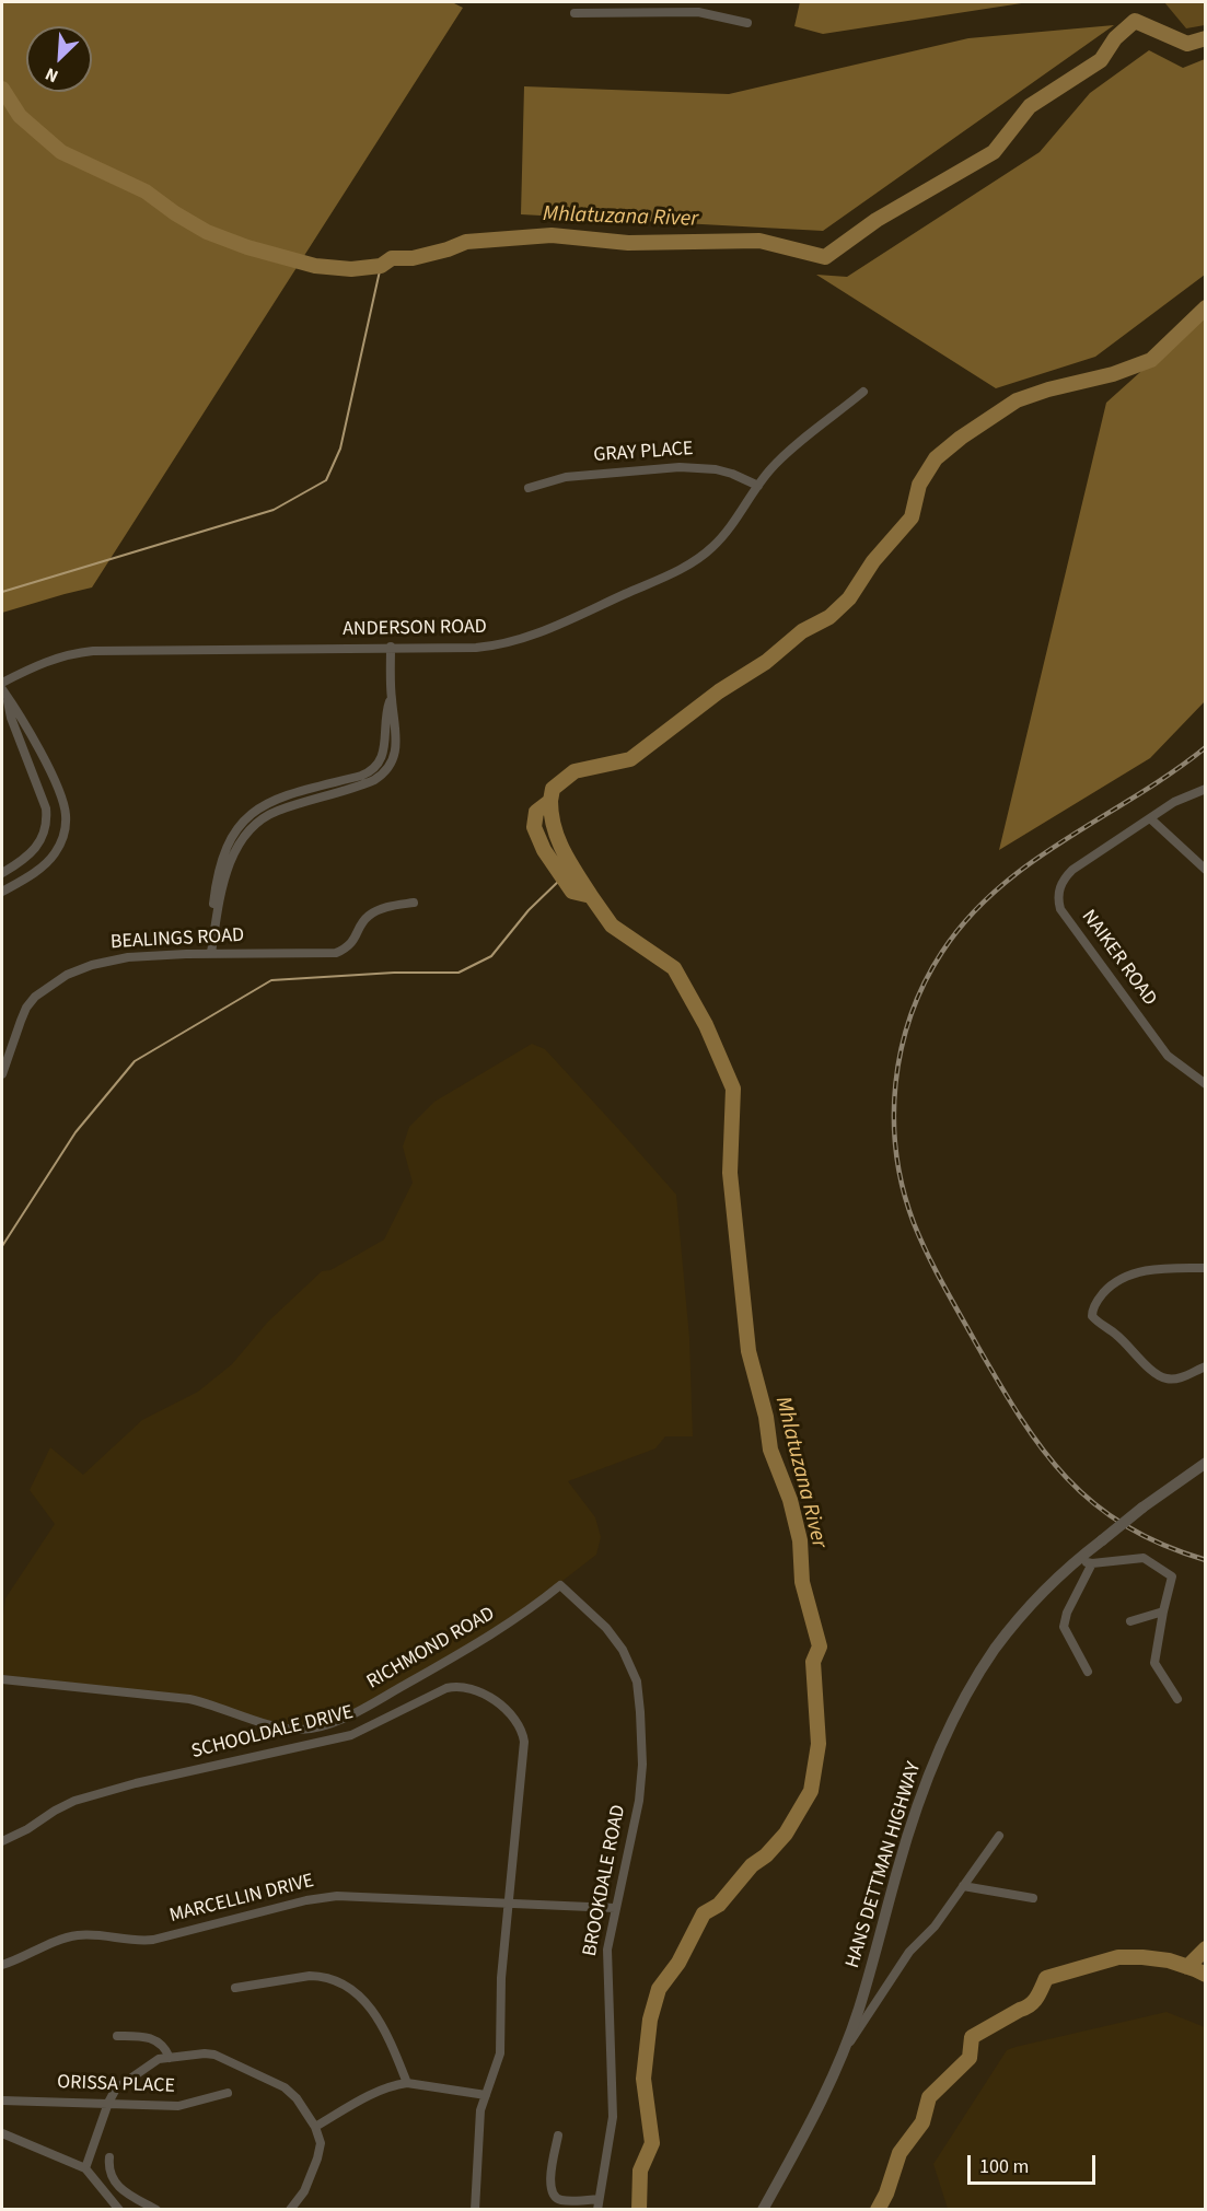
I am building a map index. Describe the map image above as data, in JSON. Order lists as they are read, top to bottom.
{
  "streets": {
    "street": [
      "GRAY PLACE",
      "ANDERSON ROAD",
      "BEALINGS ROAD",
      "NAIKER ROAD",
      "RICHMOND ROAD",
      "SCHOOLDALE DRIVE",
      "HANS DETTMAN HIGHWAY",
      "BROOKDALE ROAD",
      "MARCELLIN DRIVE",
      "ORISSA PLACE"
    ]
  },
  "crossings": [
    ["GRAY PLACE", "ANDERSON ROAD"],
    ["RICHMOND ROAD", "BROOKDALE ROAD"],
    ["SCHOOLDALE DRIVE", "MARCELLIN DRIVE"],
    ["BROOKDALE ROAD", "MARCELLIN DRIVE"]
  ],
  "water": ["Mhlatuzana River"],
  "scale_bar": "100 m",
  "north": "bottom left"
}
